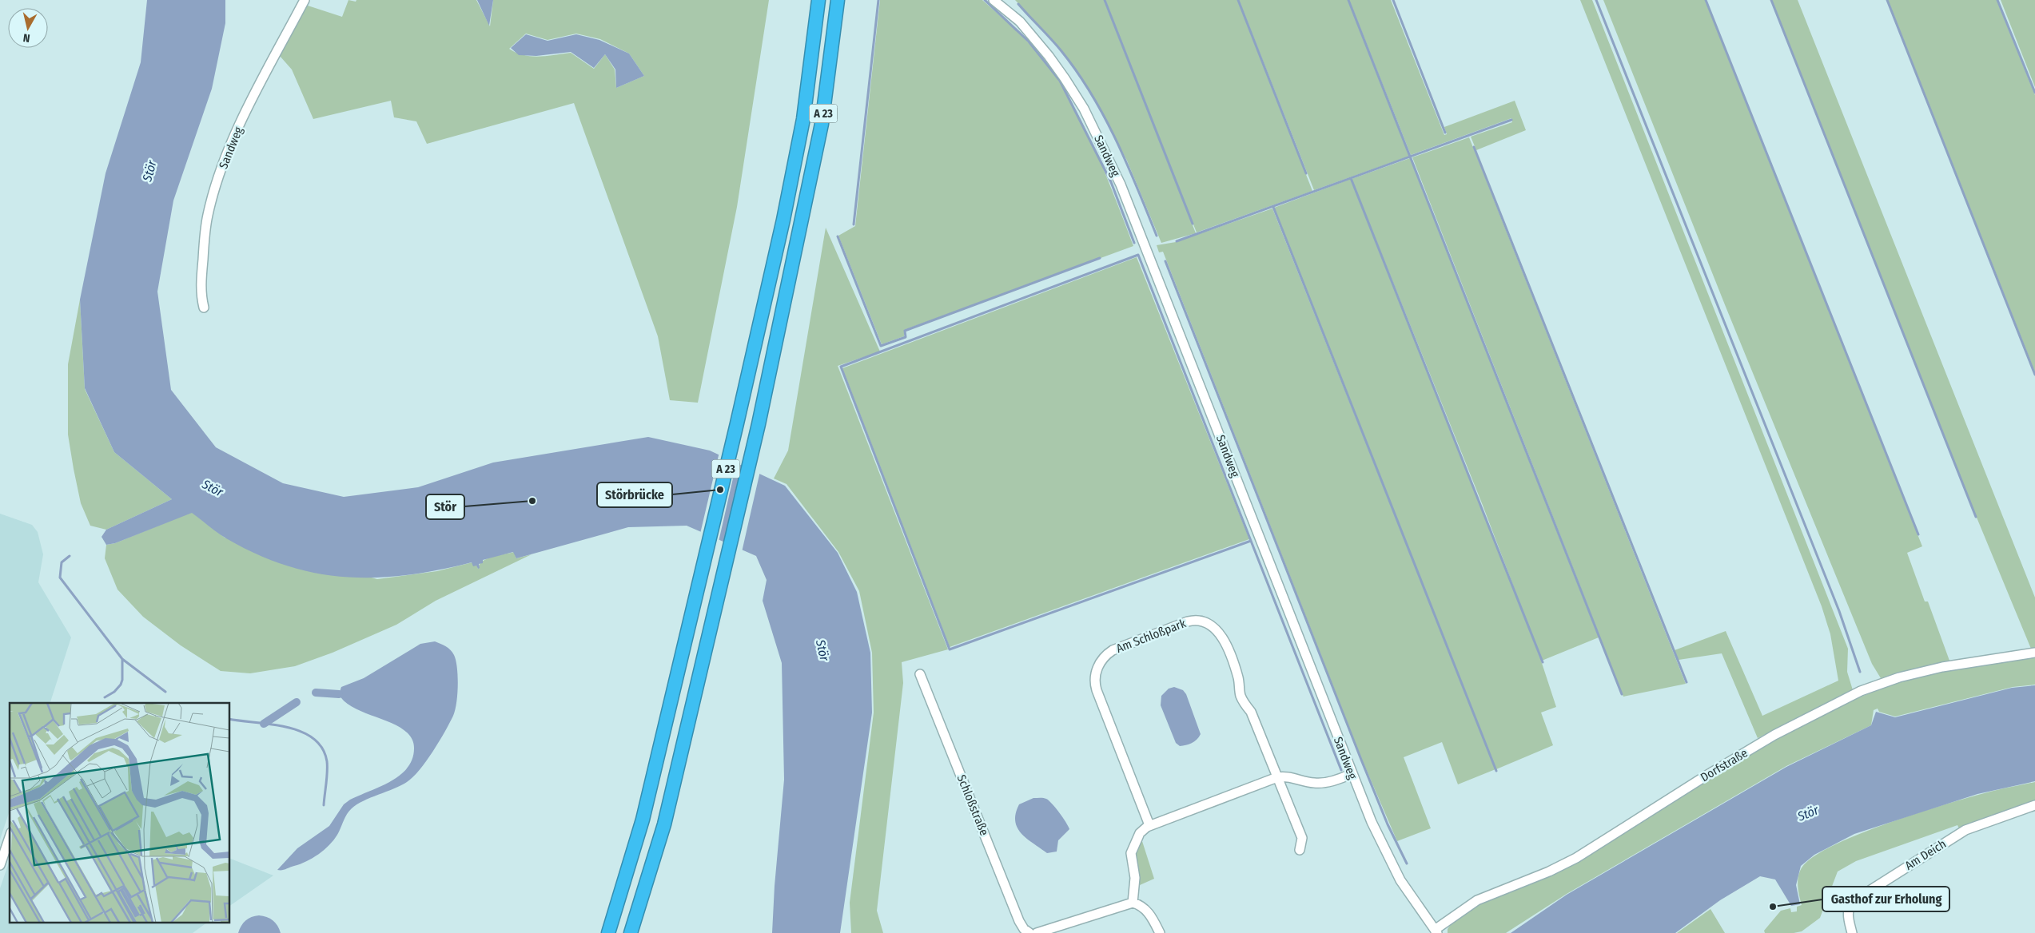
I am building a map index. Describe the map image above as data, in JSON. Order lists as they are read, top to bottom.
{
  "streets": {
    "highway": ["A 23"],
    "street": [
      "Sandweg",
      "Am Schloßpark",
      "Dorfstraße",
      "Schloßstraße",
      "Am Deich"
    ]
  },
  "crossings": [
    ["Sandweg", "Dorfstraße"]
  ],
  "water": ["Stör"],
  "places": ["Störbrücke", "Stör", "Gasthof zur Erholung"],
  "north": "bottom"
}
